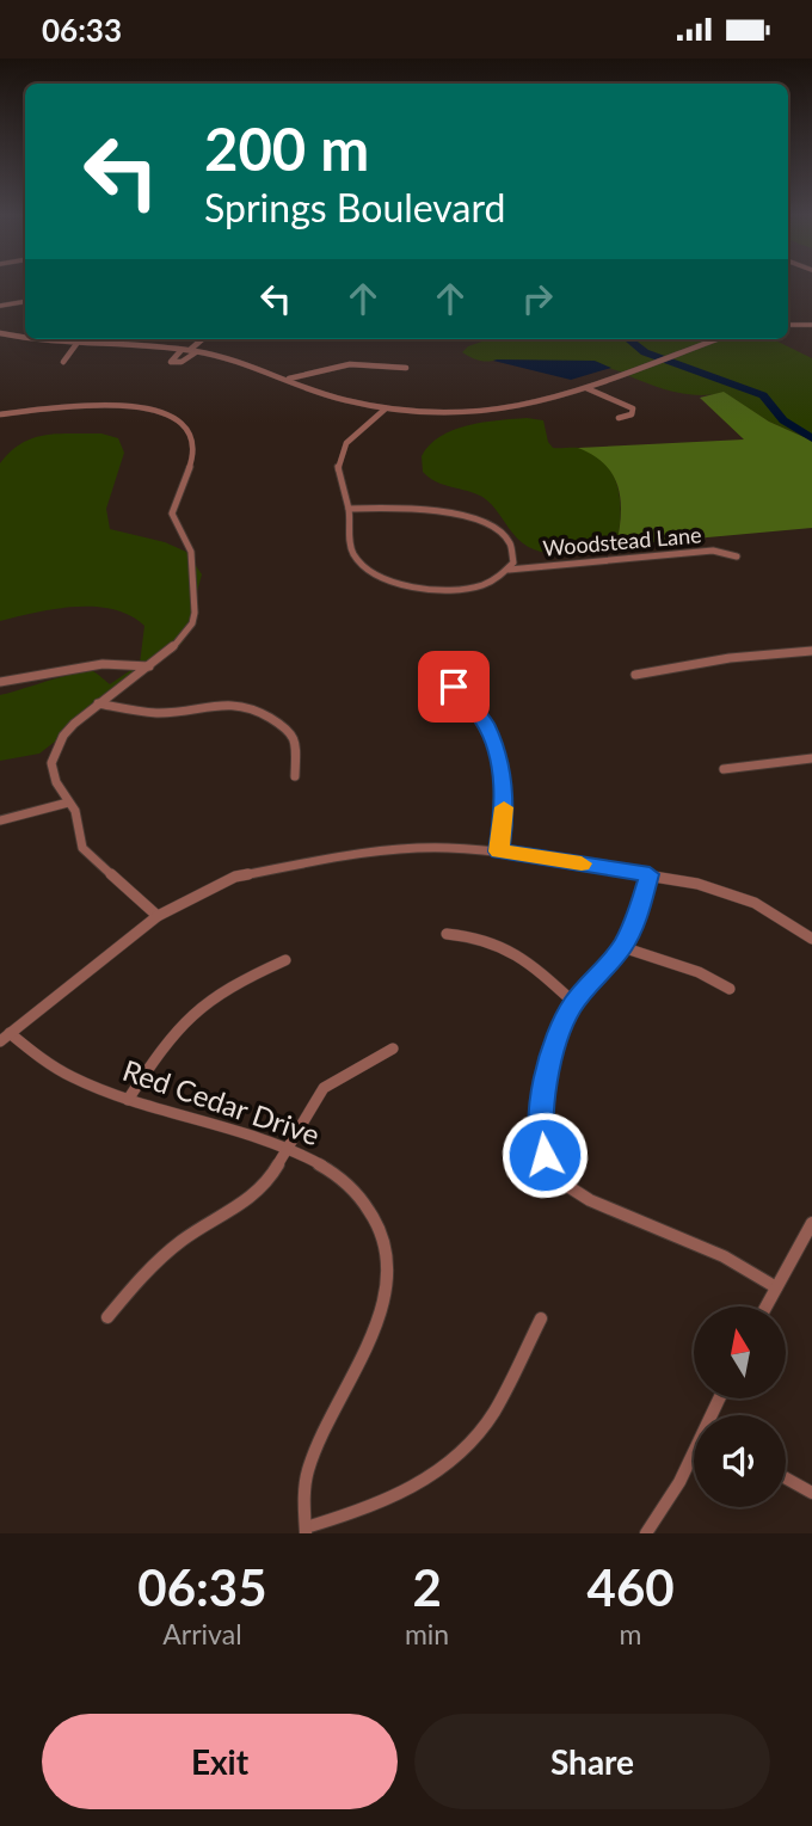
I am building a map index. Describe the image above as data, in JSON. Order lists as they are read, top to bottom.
{
  "streets": {
    "street": ["Woodstead Lane", "Red Cedar Drive"]
  },
  "north": "top",
  "page": {
    "status": "06:33",
    "turn": ["200 m", "Springs Boulevard"],
    "eta": [
      "06:35",
      "Arrival",
      "2",
      "min",
      "460",
      "m"
    ],
    "buttons": ["Exit", "Share"]
  }
}
